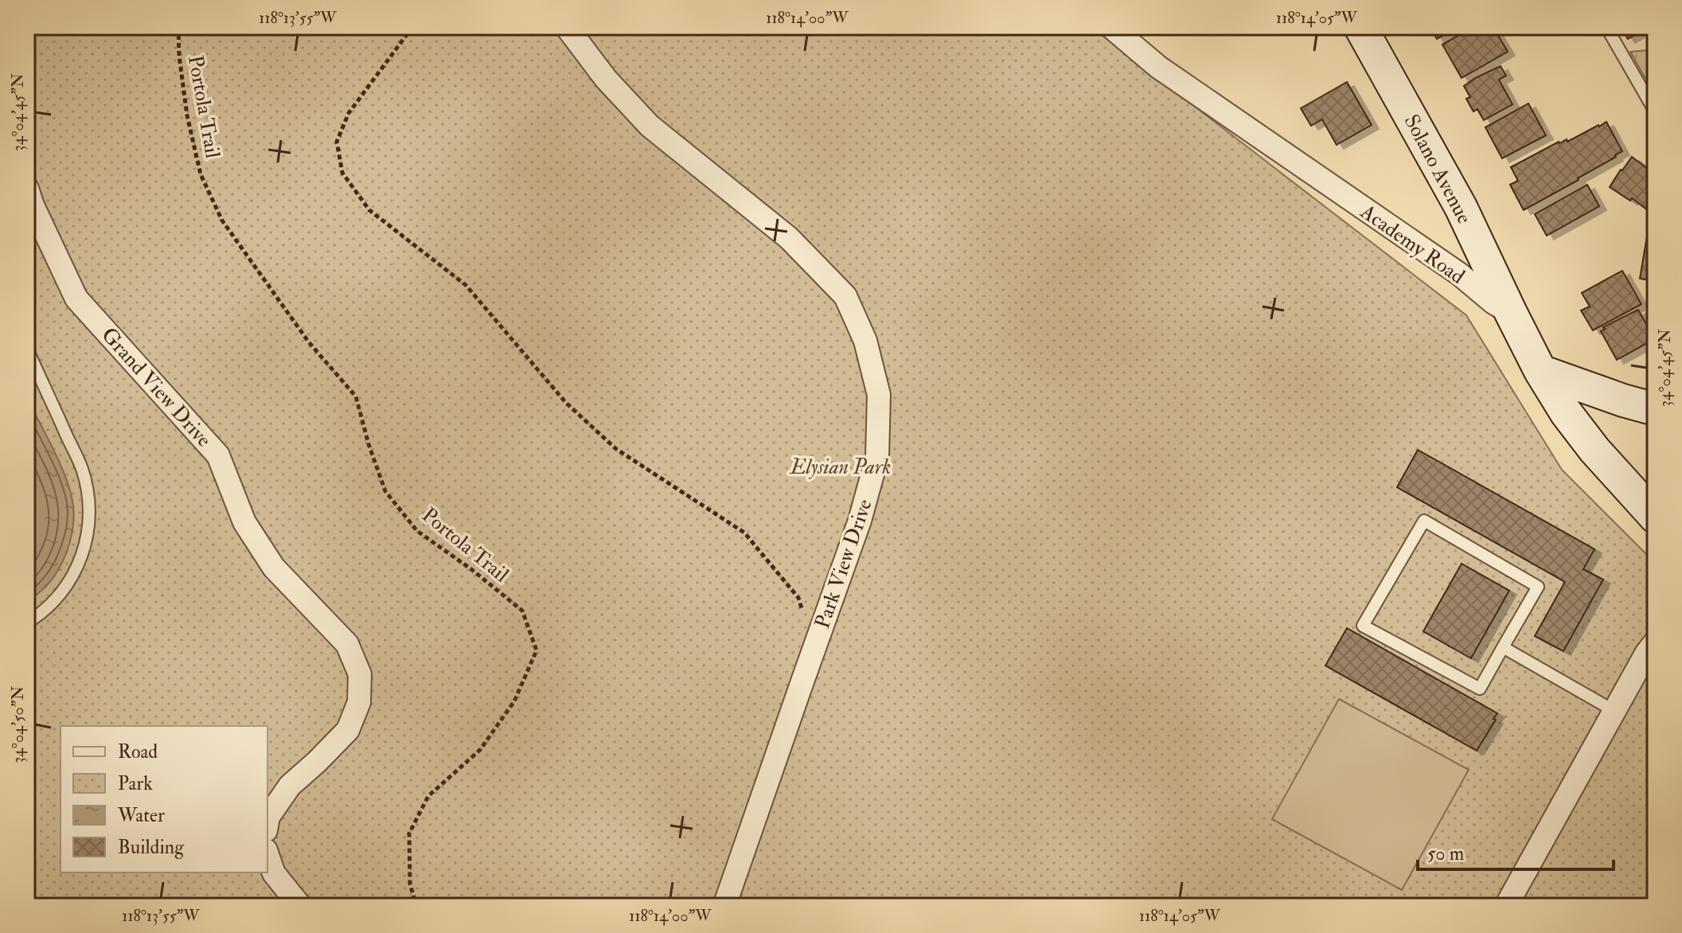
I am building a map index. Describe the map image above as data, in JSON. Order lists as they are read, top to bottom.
{
  "streets": {
    "main road": ["Solano Avenue", "Academy Road"],
    "street": ["Grand View Drive", "Park View Drive"],
    "path": ["Portola Trail"]
  },
  "crossings": [
    ["Solano Avenue", "Academy Road"]
  ],
  "parks": ["Elysian Park"],
  "legend": [
    "Road",
    "Park",
    "Water",
    "Building"
  ],
  "scale_bar": "50 m",
  "coordinates": [
    "118°13'55\"W",
    "118°14'00\"W",
    "118°14'05\"W",
    "34°04'45\"N",
    "34°04'50\"N"
  ]
}
